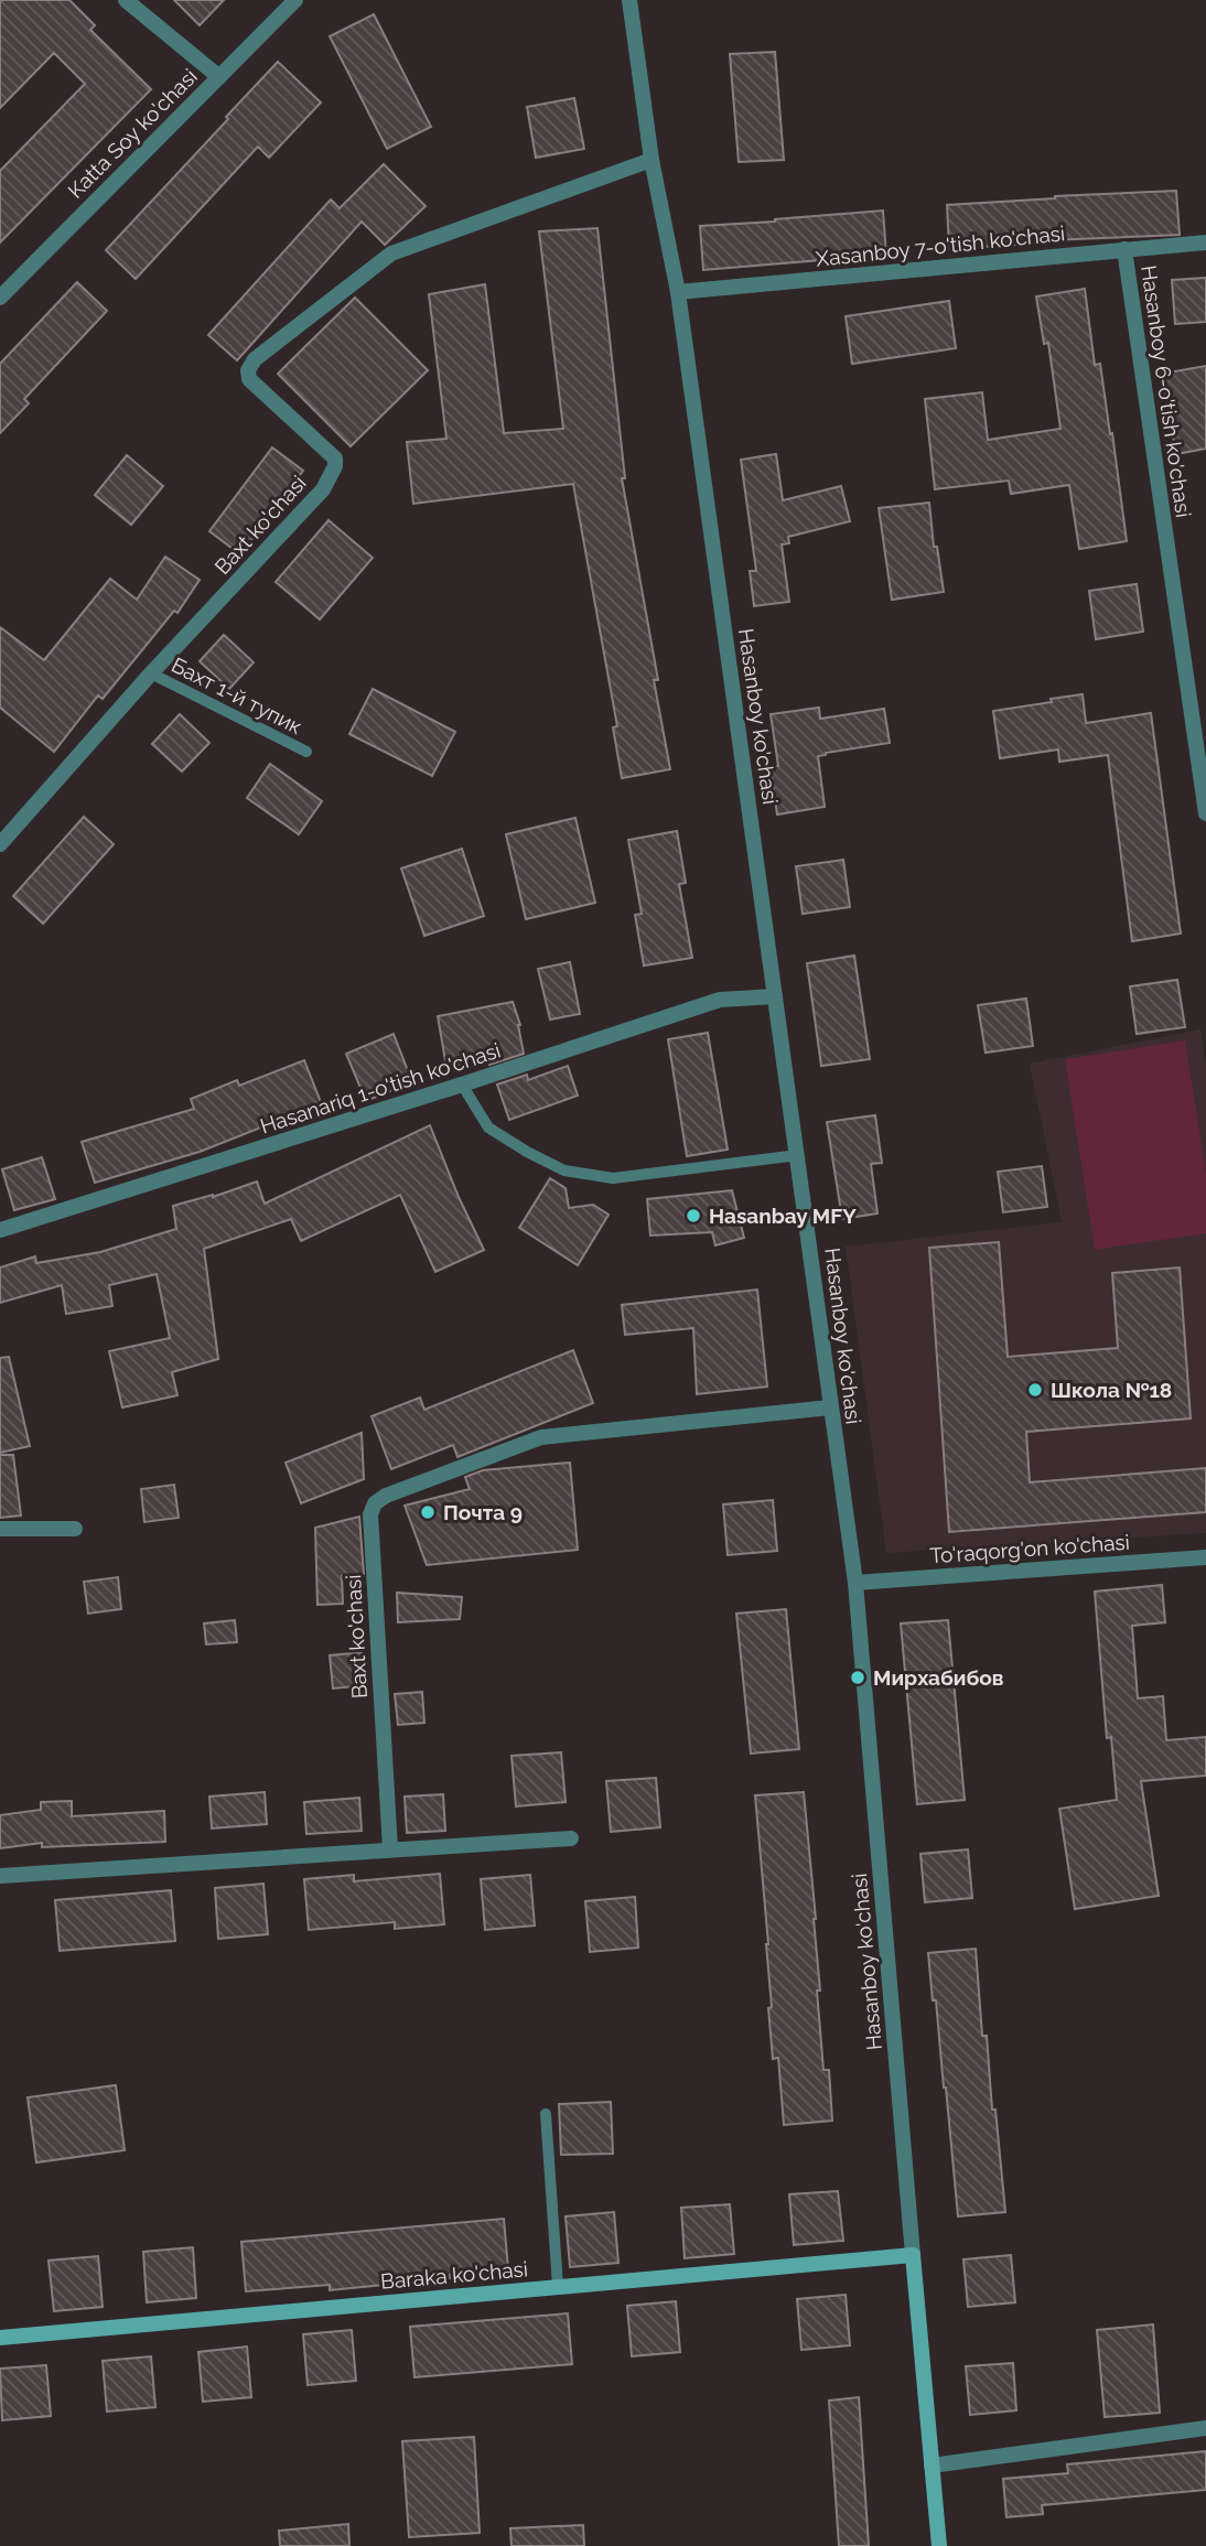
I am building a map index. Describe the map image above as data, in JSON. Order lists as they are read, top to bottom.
{
  "streets": {
    "main road": ["Hasanboy ko'chasi", "Baraka ko'chasi"],
    "street": [
      "Katta Soy ko'chasi",
      "Xasanboy 7-o'tish ko'chasi",
      "Hasanboy 6-o'tish ko'chasi",
      "Baxt ko'chasi",
      "Hasanariq 1-o'tish ko'chasi",
      "To'raqorg'on ko'chasi"
    ],
    "lane": ["Бахт 1-й тупик"]
  },
  "crossings": [
    ["Xasanboy 7-o'tish ko'chasi", "Hasanboy 6-o'tish ko'chasi"],
    ["Xasanboy 7-o'tish ko'chasi", "Hasanboy ko'chasi"],
    ["Baxt ko'chasi", "Бахт 1-й тупик"],
    ["Baxt ko'chasi", "Hasanboy ko'chasi"],
    ["Hasanboy ko'chasi", "Hasanariq 1-o'tish ko'chasi"],
    ["Hasanboy ko'chasi", "To'raqorg'on ko'chasi"],
    ["Hasanboy ko'chasi", "Baraka ko'chasi"]
  ],
  "places": [
    "Hasanbay MFY",
    "Школа №18",
    "Почта 9",
    "Мирхабибов"
  ]
}
